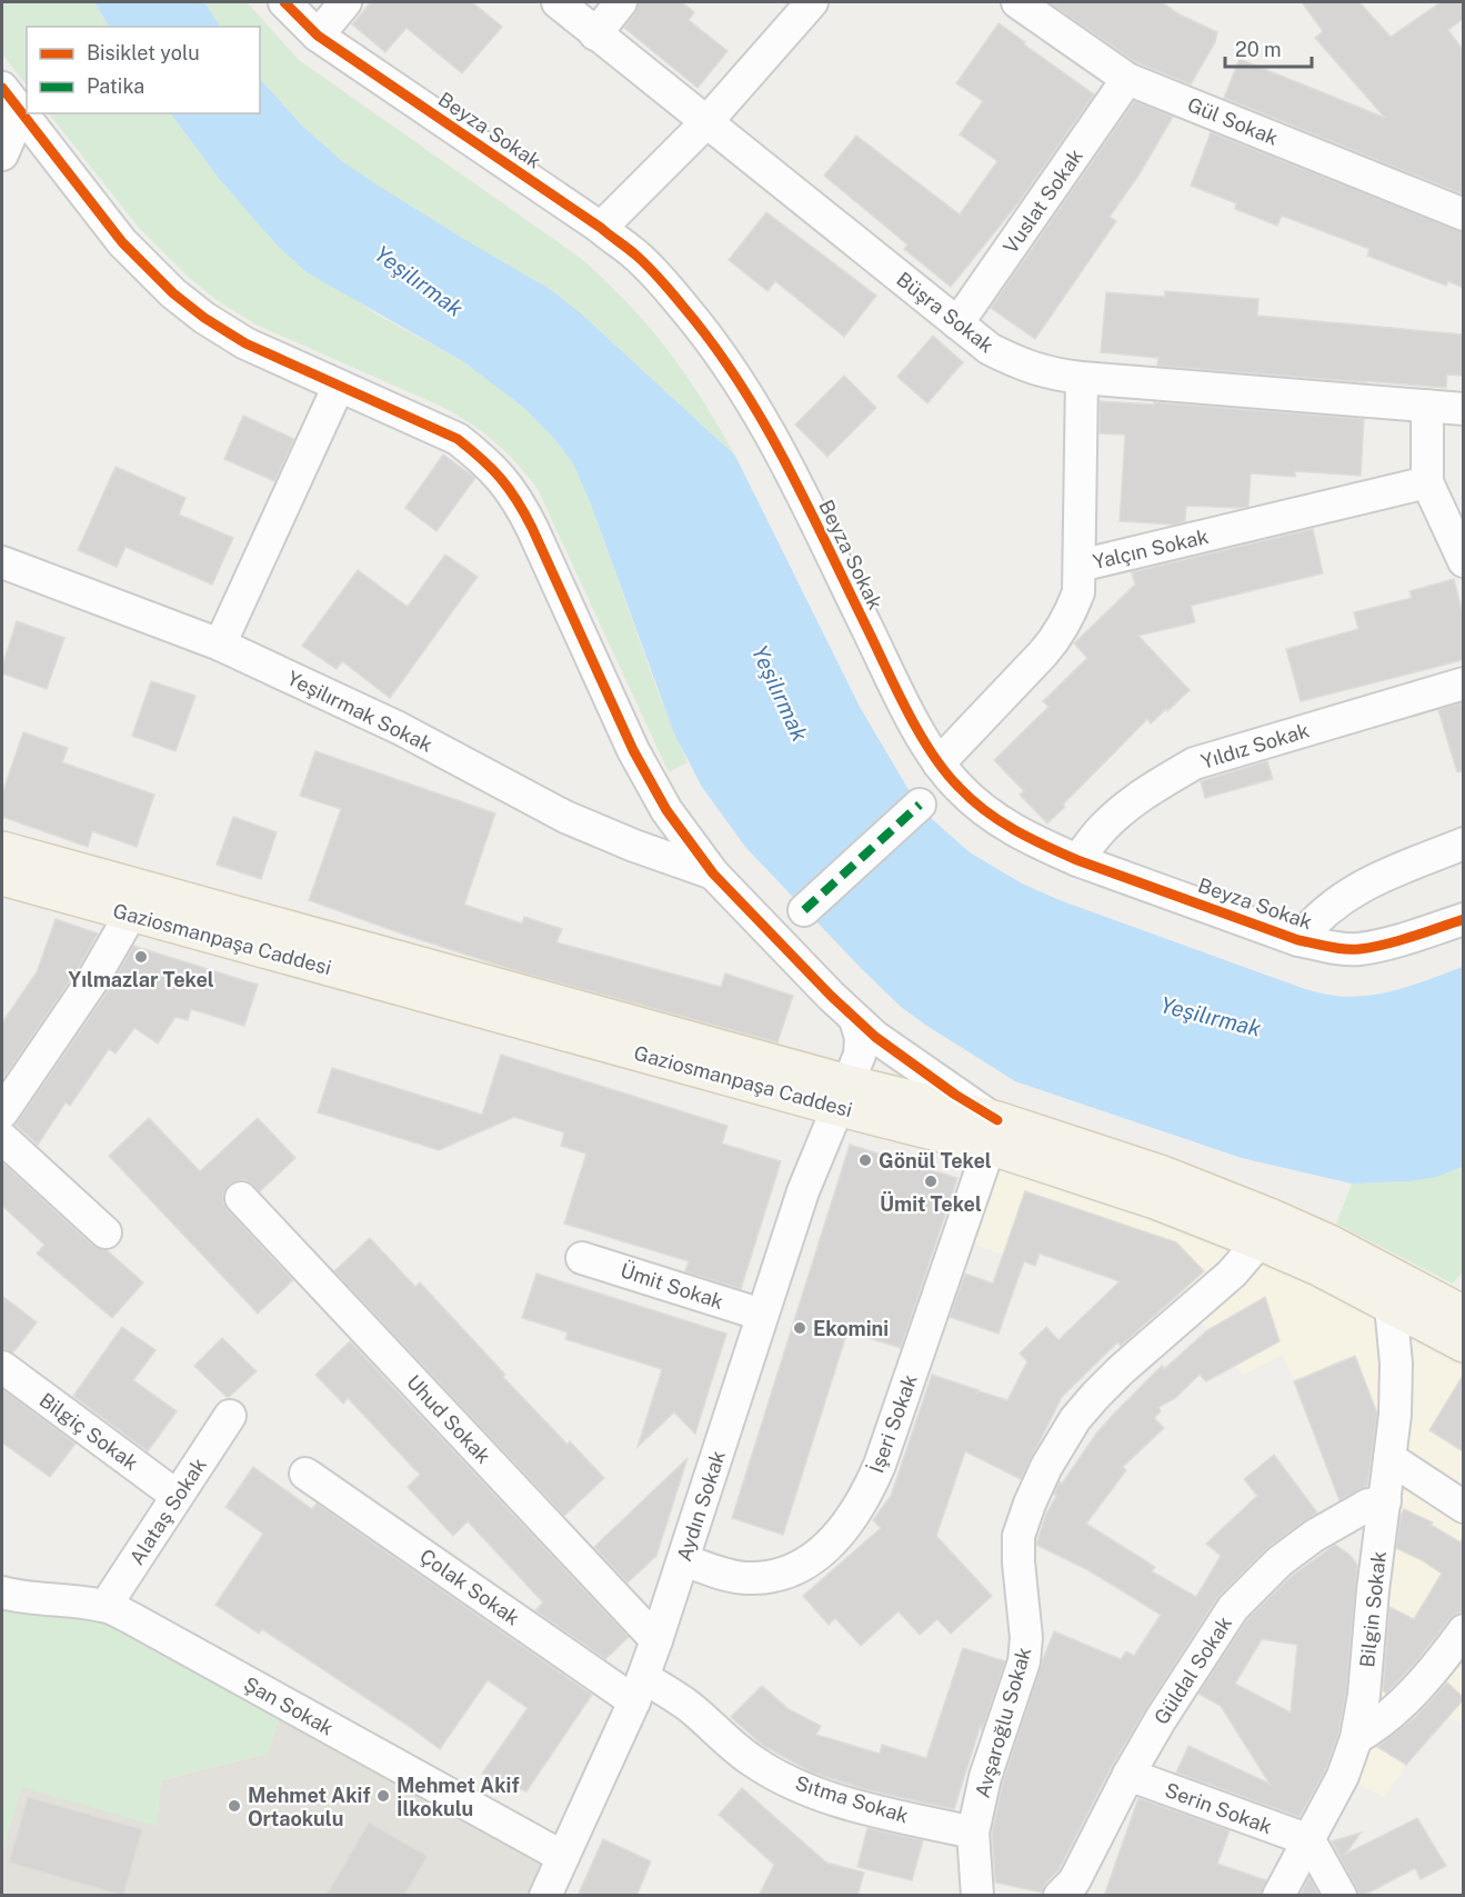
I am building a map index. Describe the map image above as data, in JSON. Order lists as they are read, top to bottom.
{
  "streets": {
    "main road": ["Gaziosmanpaşa Caddesi"],
    "street": [
      "Gül Sokak",
      "Beyza Sokak",
      "Vuslat Sokak",
      "Büşra Sokak",
      "Yalçın Sokak",
      "Yeşilırmak Sokak",
      "Yıldız Sokak",
      "Ümit Sokak",
      "Uhud Sokak",
      "İşeri Sokak",
      "Bilgiç Sokak",
      "Aydın Sokak",
      "Alataş Sokak",
      "Çolak Sokak",
      "Bilgin Sokak",
      "Güldal Sokak",
      "Şan Sokak",
      "Avşaroğlu Sokak",
      "Sıtma Sokak",
      "Serin Sokak"
    ]
  },
  "crossings": [
    ["Gül Sokak", "Vuslat Sokak"],
    ["Beyza Sokak", "Yalçın Sokak"],
    ["Beyza Sokak", "Yıldız Sokak"],
    ["Vuslat Sokak", "Büşra Sokak"],
    ["Gaziosmanpaşa Caddesi", "İşeri Sokak"],
    ["Gaziosmanpaşa Caddesi", "Aydın Sokak"],
    ["Gaziosmanpaşa Caddesi", "Bilgin Sokak"],
    ["Gaziosmanpaşa Caddesi", "Avşaroğlu Sokak"],
    ["Ümit Sokak", "Aydın Sokak"],
    ["Uhud Sokak", "Aydın Sokak"],
    ["İşeri Sokak", "Aydın Sokak"],
    ["Bilgiç Sokak", "Alataş Sokak"],
    ["Aydın Sokak", "Çolak Sokak"],
    ["Aydın Sokak", "Şan Sokak"],
    ["Aydın Sokak", "Sıtma Sokak"],
    ["Alataş Sokak", "Şan Sokak"],
    ["Çolak Sokak", "Sıtma Sokak"],
    ["Bilgin Sokak", "Güldal Sokak"],
    ["Bilgin Sokak", "Serin Sokak"],
    ["Güldal Sokak", "Serin Sokak"],
    ["Avşaroğlu Sokak", "Sıtma Sokak"]
  ],
  "water": ["Yeşilırmak"],
  "places": [
    "Yılmazlar Tekel",
    "Gönül Tekel",
    "Ümit Tekel",
    "Ekomini",
    "Mehmet Akif İlkokulu",
    "Mehmet Akif Ortaokulu"
  ],
  "legend": ["Bisiklet yolu", "Patika"],
  "scale_bar": "20 m"
}
